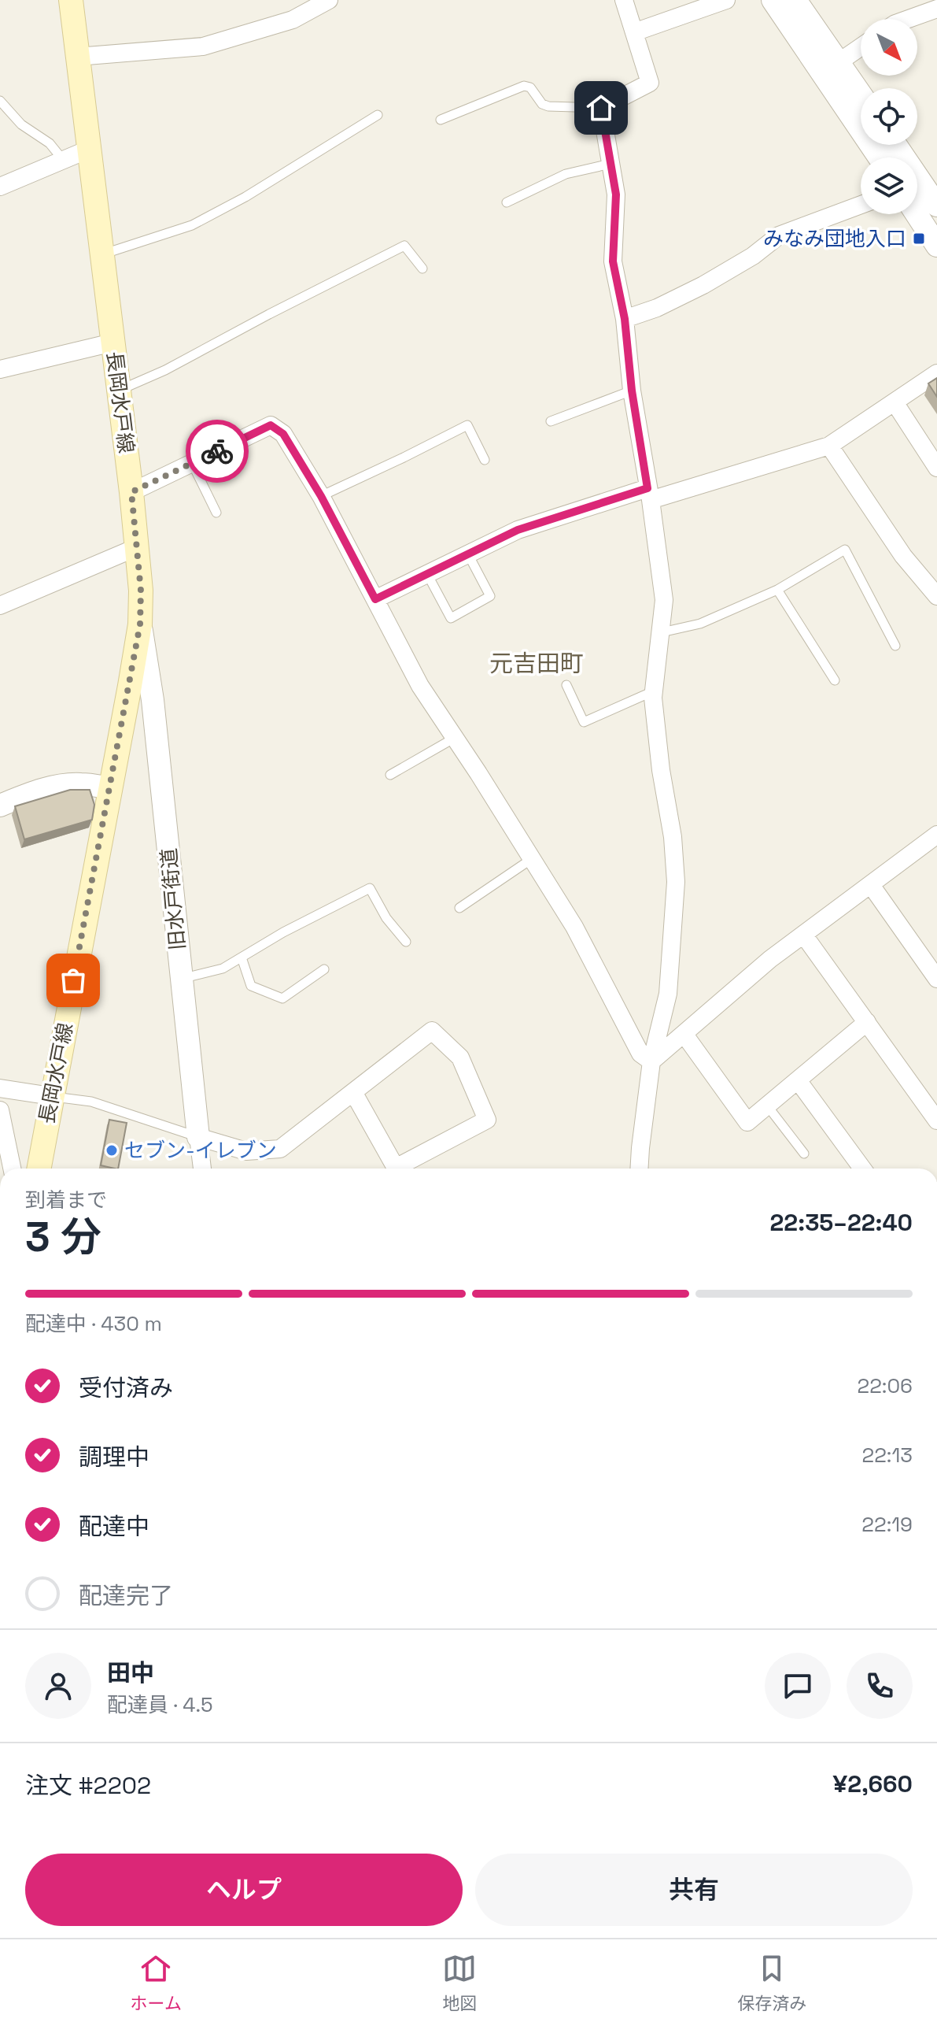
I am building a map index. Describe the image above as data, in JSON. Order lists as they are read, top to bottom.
{
  "streets": {
    "main road": ["長岡水戸線"],
    "street": ["旧水戸街道"]
  },
  "crossings": [
    ["長岡水戸線", "旧水戸街道"]
  ],
  "districts": ["元吉田町"],
  "places": {
    "transit": ["みなみ団地入口"],
    "other": ["セブン-イレブン"]
  },
  "north": "bottom right",
  "page": {
    "heading": ["3 分", "到着まで", "22:35–22:40"],
    "panel": [
      "田中",
      "配達員 · 4.5",
      "注文 #2202",
      "¥2,660"
    ],
    "bar": "配達中 · 430 m",
    "list": [
      ["受付済み", "22:06"],
      ["調理中", "22:13"],
      ["配達中", "22:19"],
      "配達完了"
    ],
    "buttons": ["ヘルプ", "共有"],
    "tabs": ["ホーム", "地図", "保存済み"]
  }
}
